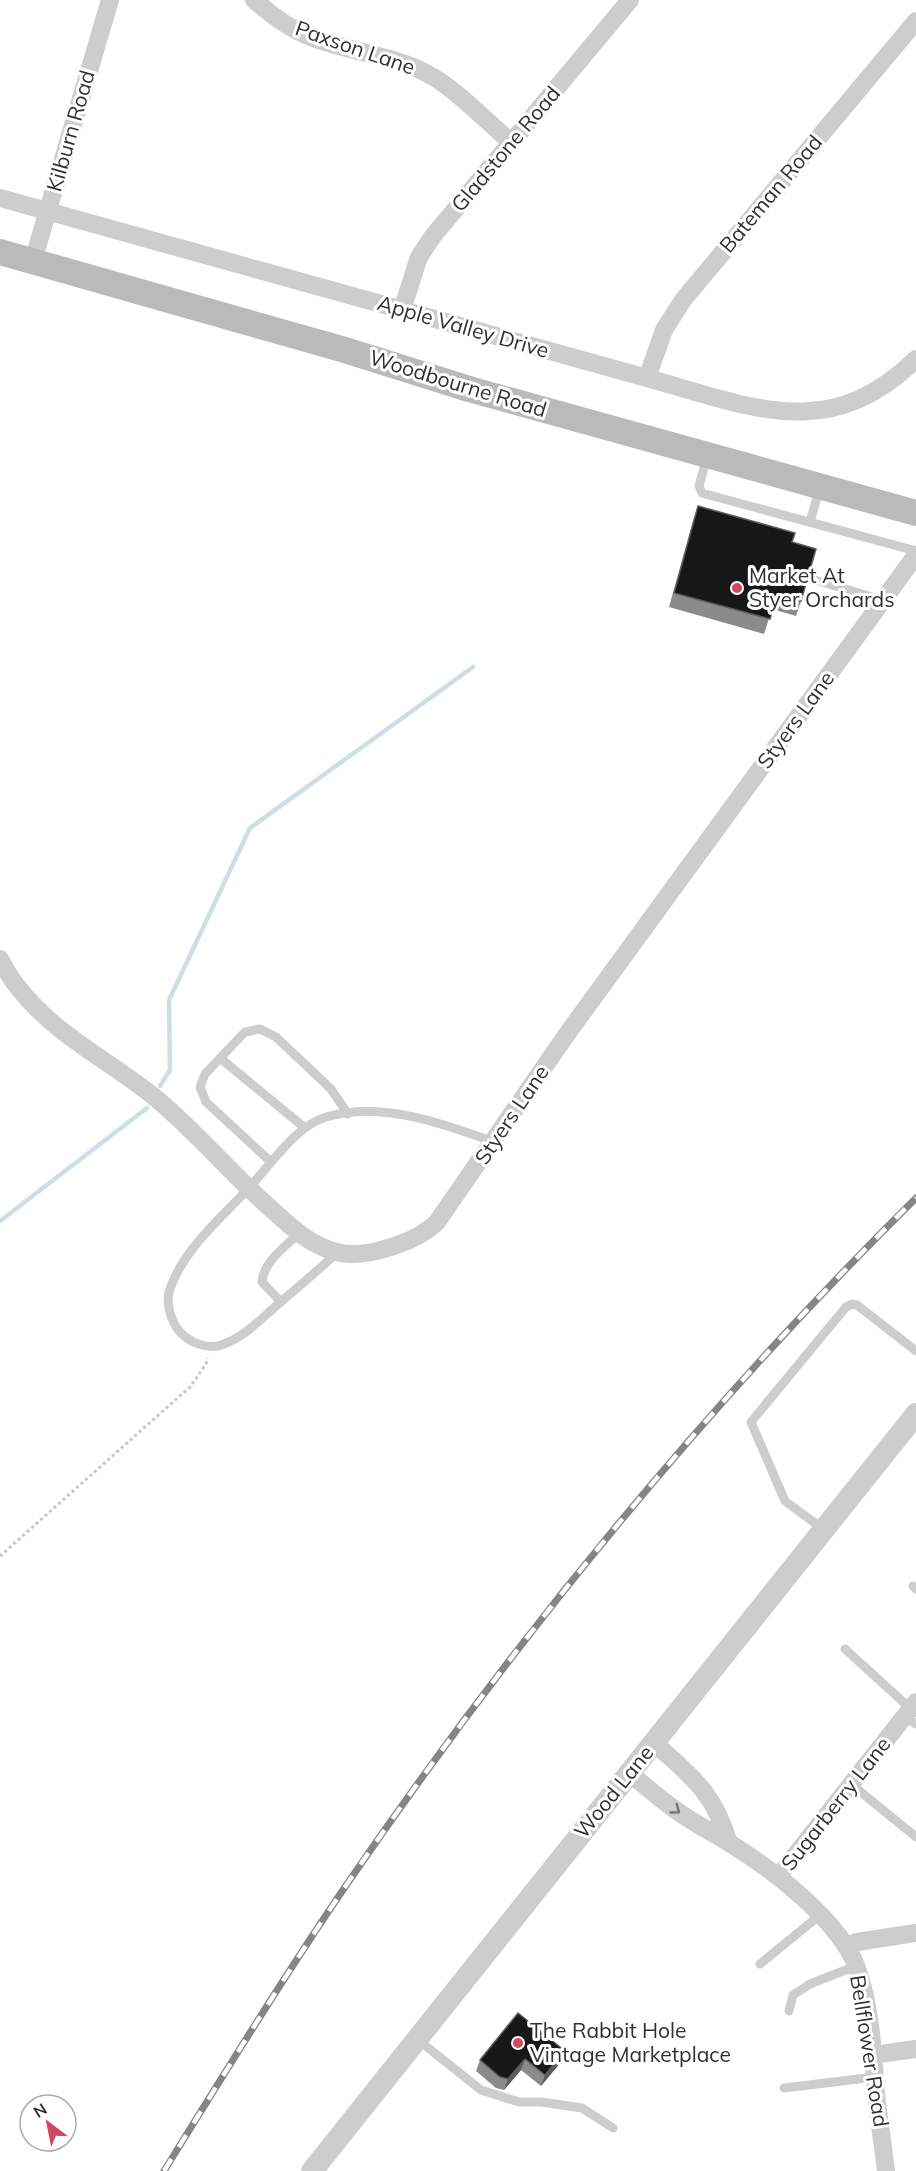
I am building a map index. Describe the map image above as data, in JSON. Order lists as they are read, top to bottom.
{
  "streets": {
    "main road": ["Woodbourne Road"],
    "street": [
      "Paxson Lane",
      "Kilburn Road",
      "Gladstone Road",
      "Bateman Road",
      "Apple Valley Drive",
      "Styers Lane",
      "Wood Lane",
      "Sugarberry Lane",
      "Bellflower Road"
    ]
  },
  "crossings": [
    ["Paxson Lane", "Gladstone Road"],
    ["Kilburn Road", "Apple Valley Drive"],
    ["Kilburn Road", "Woodbourne Road"],
    ["Gladstone Road", "Apple Valley Drive"],
    ["Bateman Road", "Apple Valley Drive"],
    ["Wood Lane", "Bellflower Road"],
    ["Sugarberry Lane", "Bellflower Road"]
  ],
  "places": ["Market At Styer Orchards", "The Rabbit Hole Vintage Marketplace"],
  "north": "top left"
}
